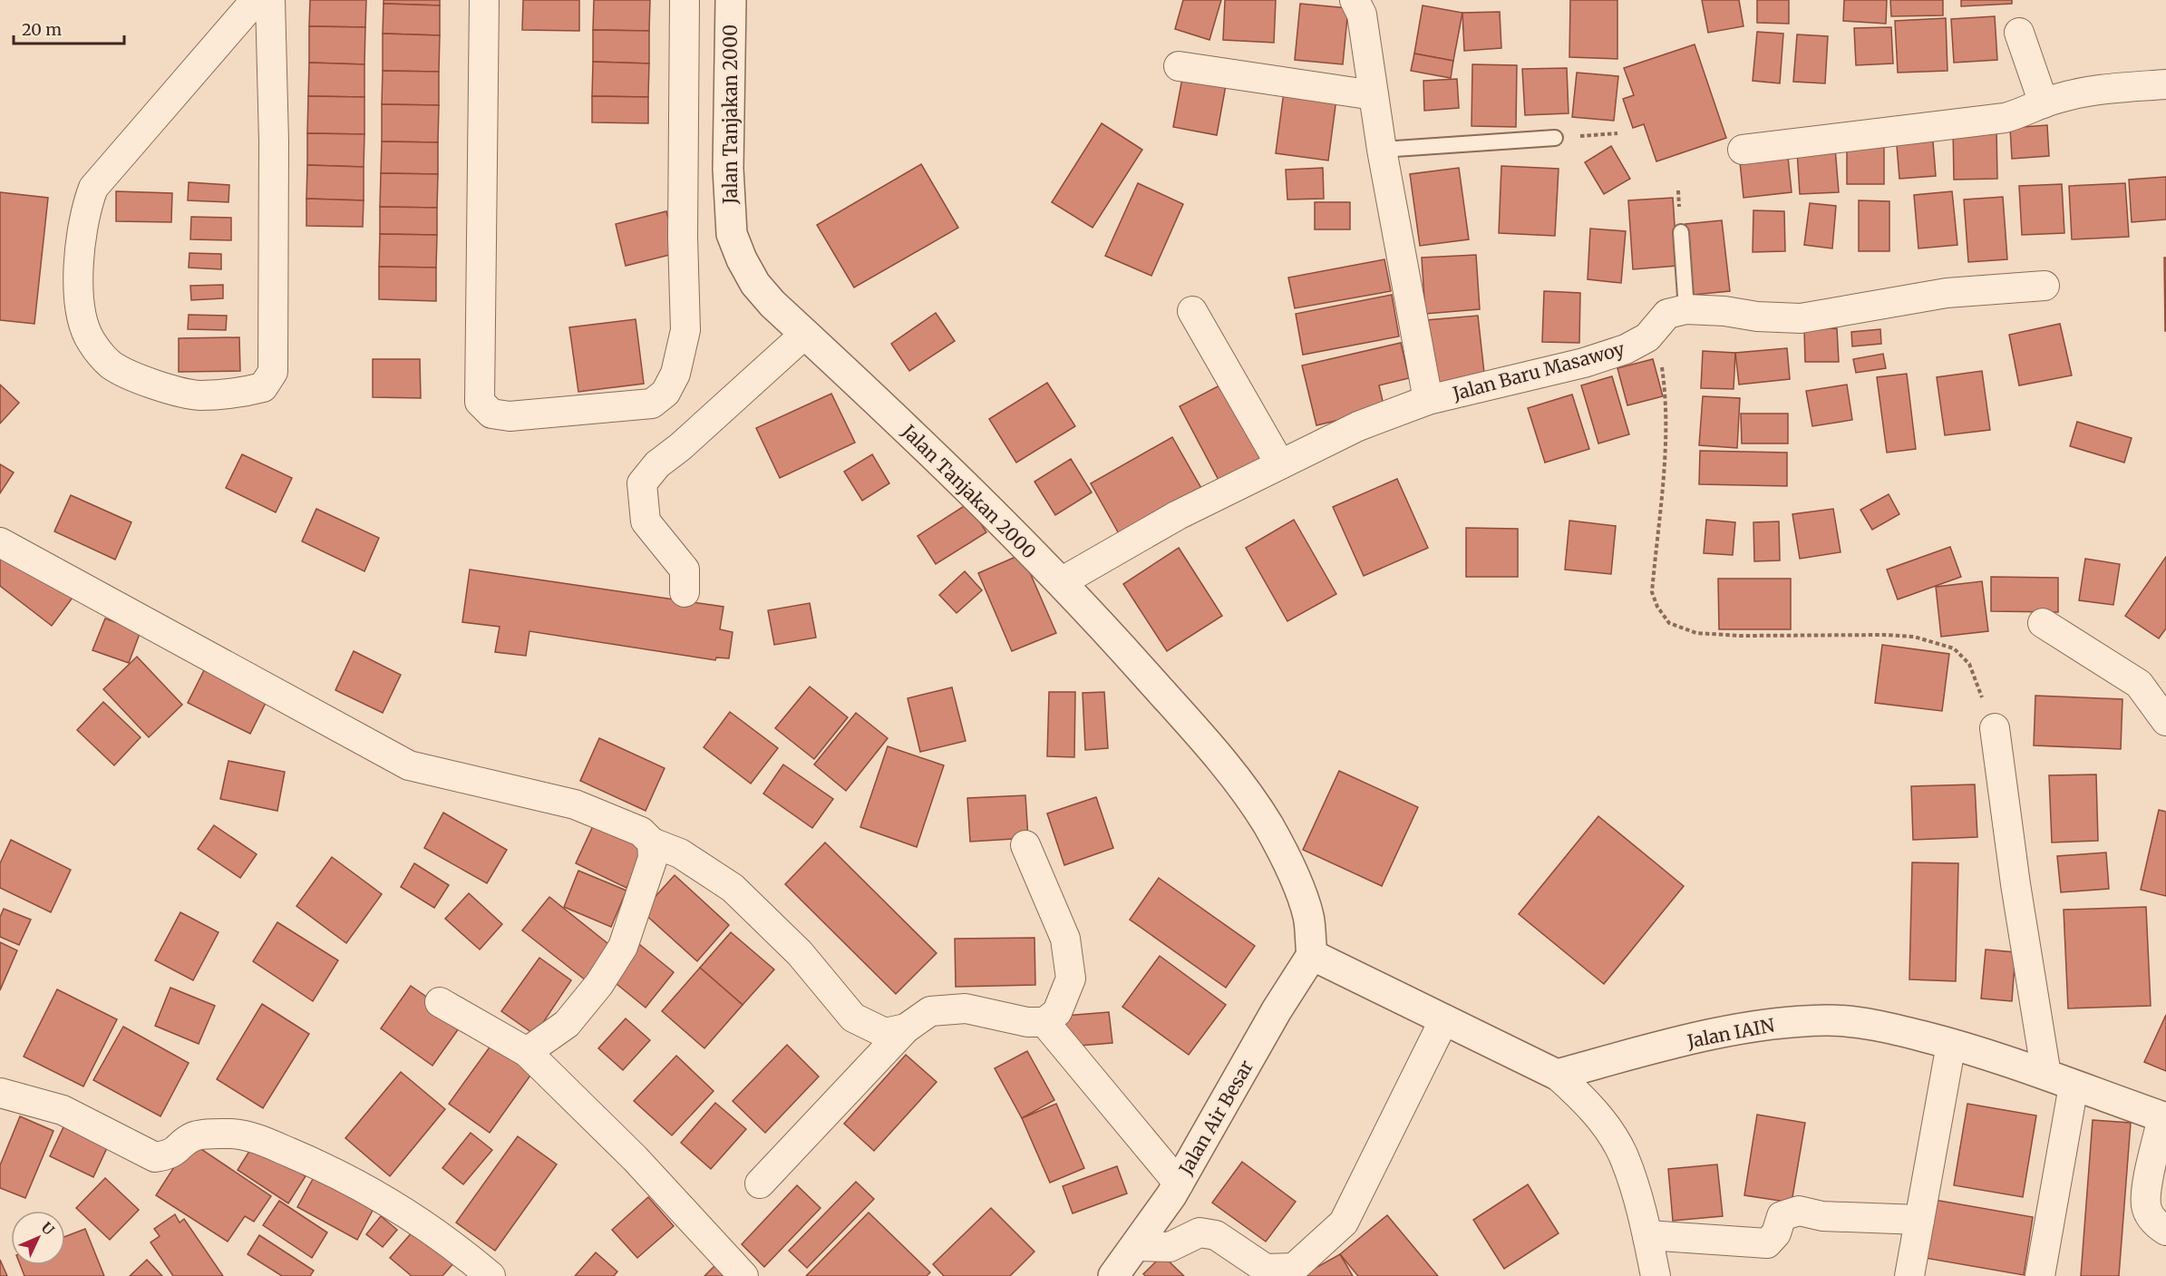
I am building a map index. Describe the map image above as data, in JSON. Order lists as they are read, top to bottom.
{
  "streets": {
    "street": [
      "Jalan Tanjakan 2000",
      "Jalan Baru Masawoy",
      "Jalan IAIN",
      "Jalan Air Besar"
    ]
  },
  "crossings": [
    ["Jalan Tanjakan 2000", "Jalan Baru Masawoy"],
    ["Jalan Tanjakan 2000", "Jalan Air Besar"]
  ],
  "scale_bar": "20 m",
  "north": "top right"
}
